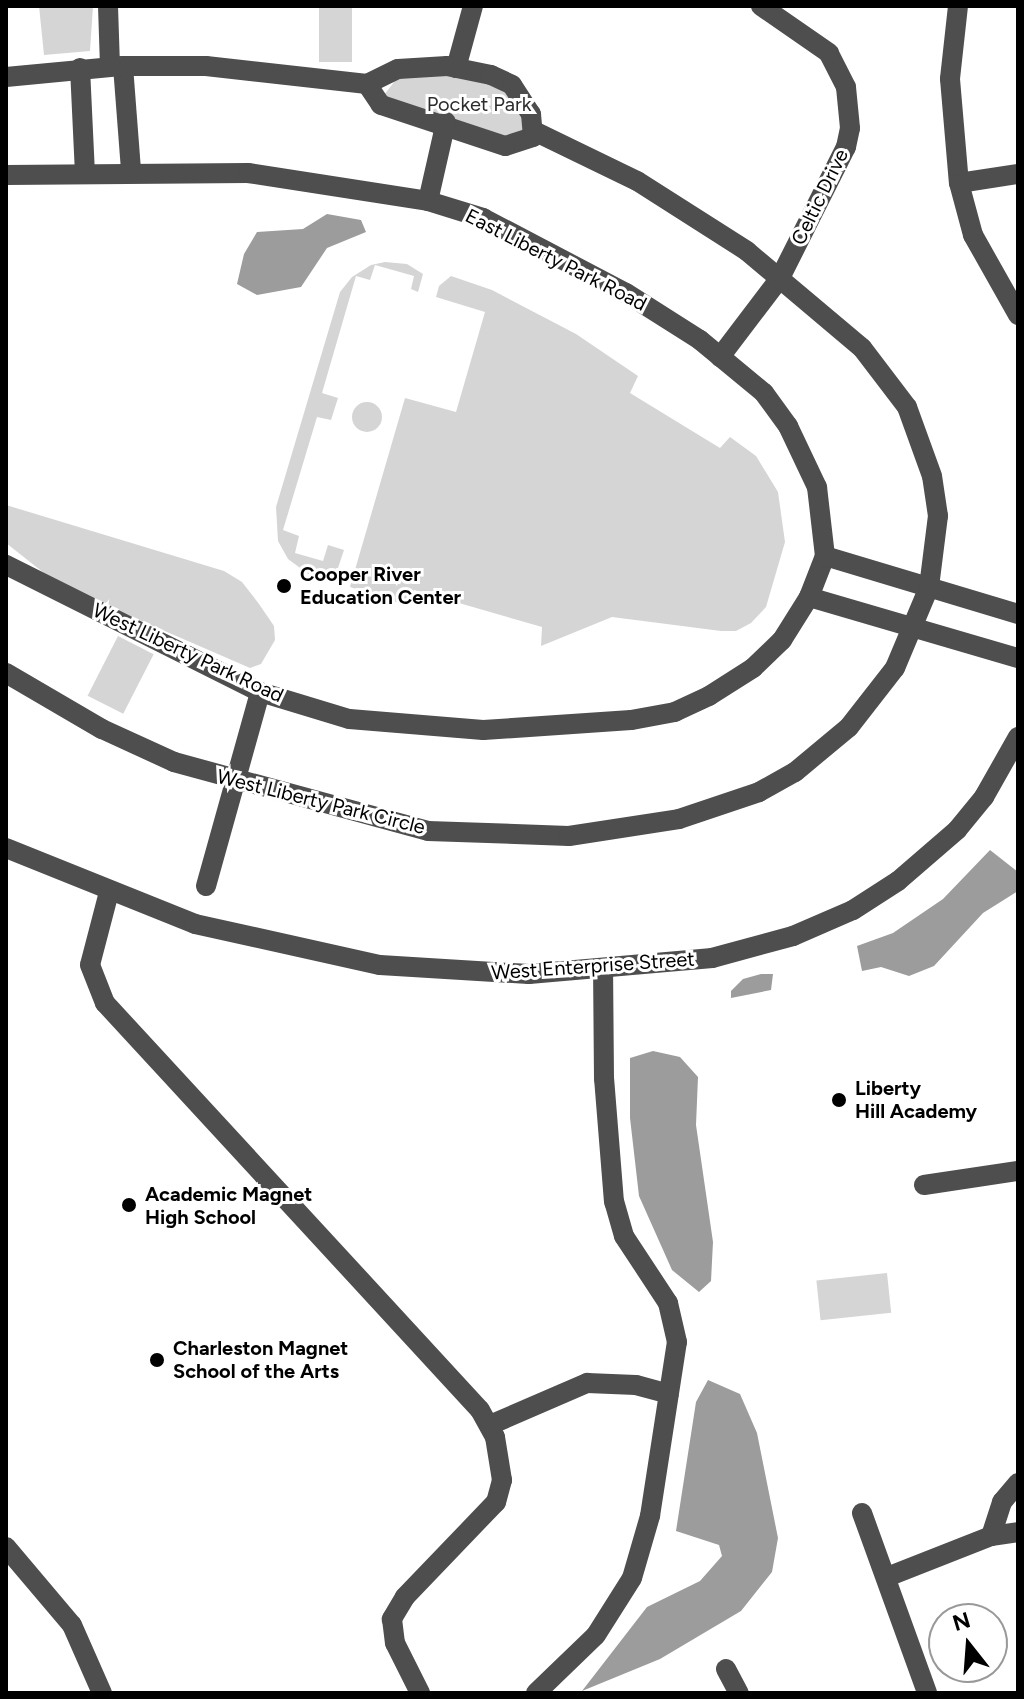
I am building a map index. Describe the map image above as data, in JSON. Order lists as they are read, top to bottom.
{
  "streets": {
    "street": [
      "Celtic Drive",
      "East Liberty Park Road",
      "West Liberty Park Road",
      "West Liberty Park Circle",
      "West Enterprise Street"
    ]
  },
  "crossings": [
    ["Celtic Drive", "East Liberty Park Road"],
    ["Celtic Drive", "West Liberty Park Circle"],
    ["East Liberty Park Road", "West Liberty Park Road"]
  ],
  "parks": ["Pocket Park"],
  "places": [
    "Cooper River Education Center",
    "Liberty Hill Academy",
    "Academic Magnet High School",
    "Charleston Magnet School of the Arts"
  ],
  "north": "top"
}
